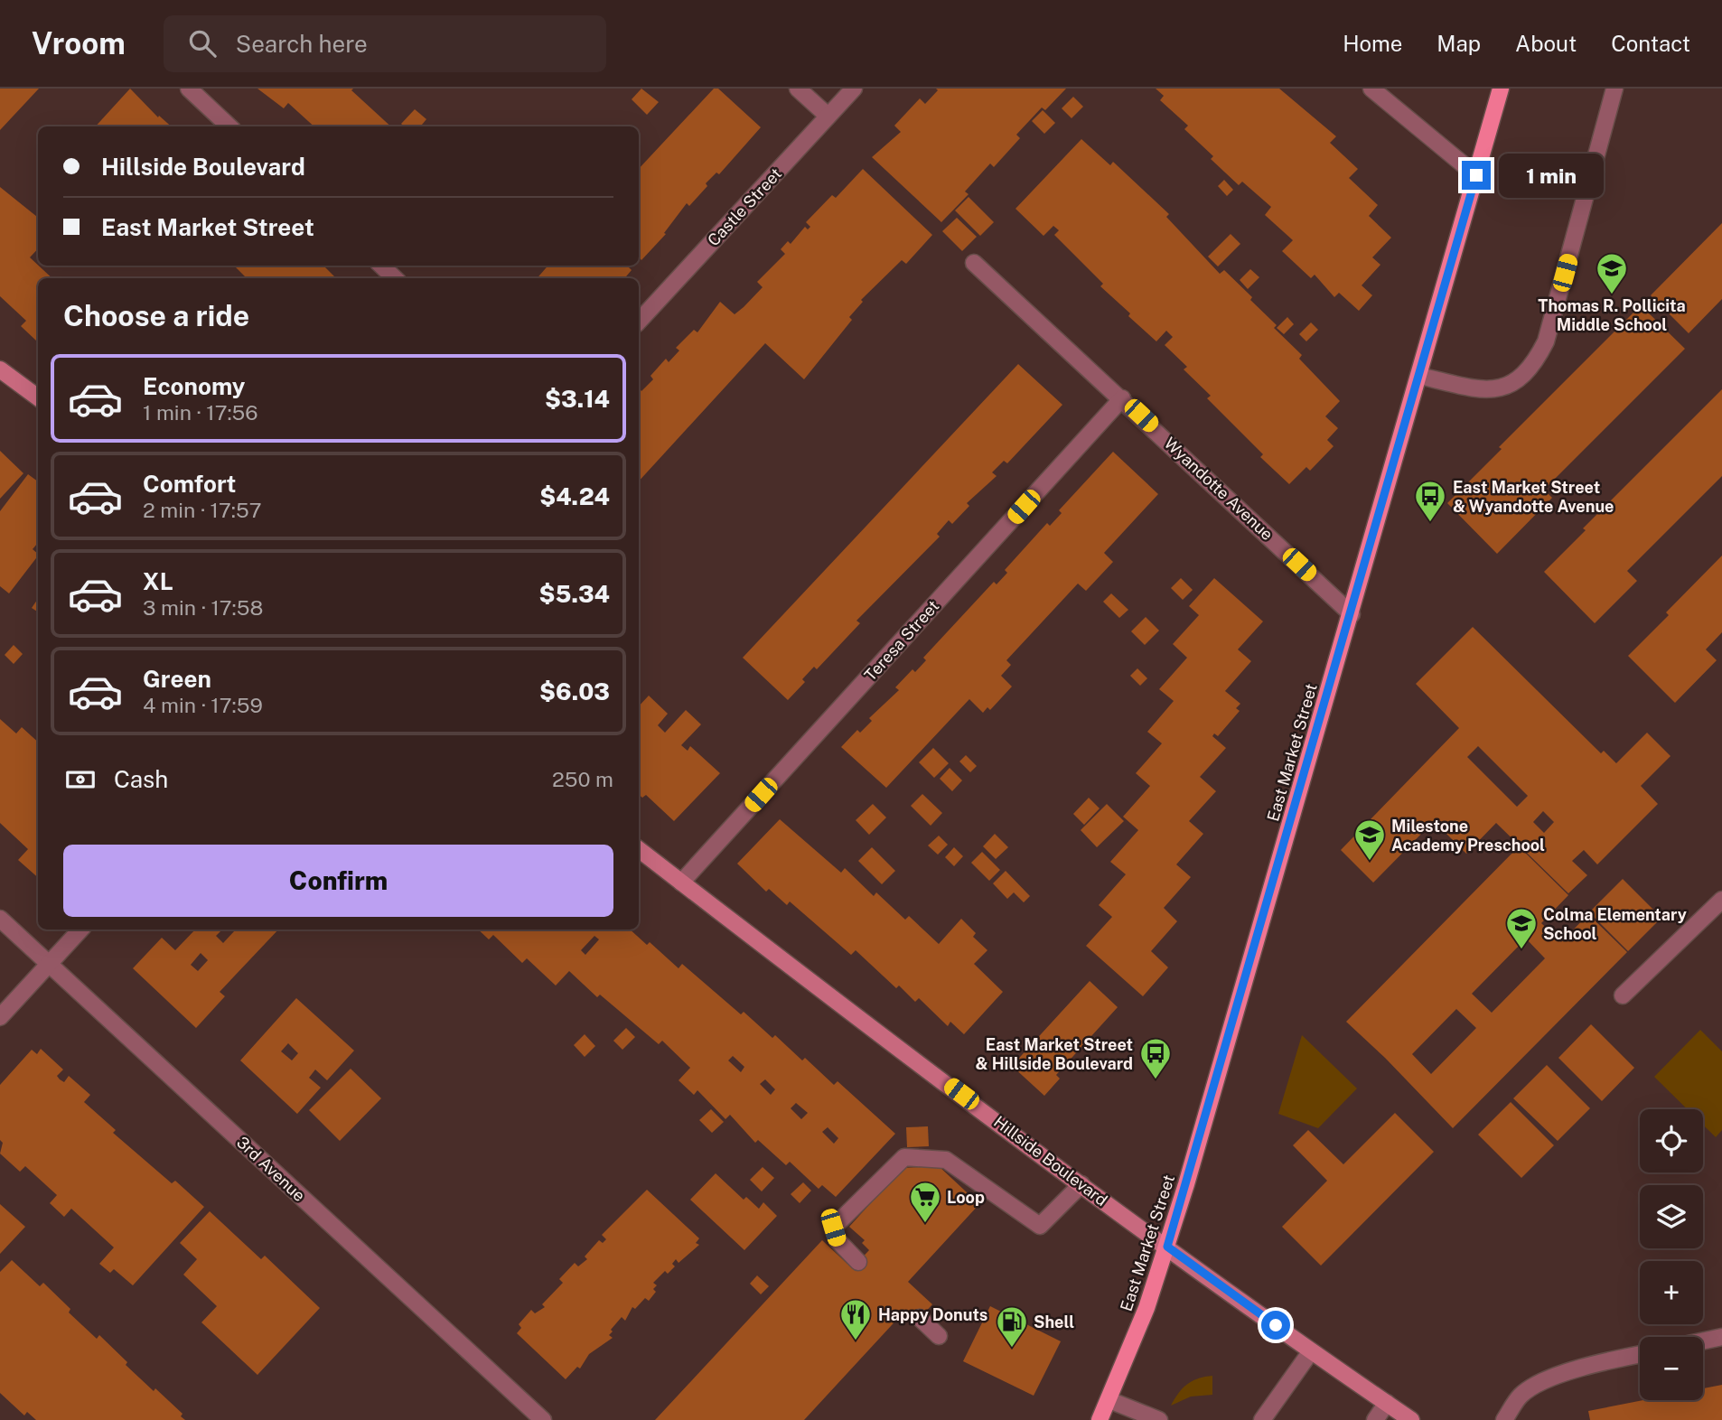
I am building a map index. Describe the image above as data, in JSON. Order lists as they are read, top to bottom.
{
  "streets": {
    "main road": ["East Market Street", "Hillside Boulevard"],
    "street": [
      "Castle Street",
      "Wyandotte Avenue",
      "Teresa Street",
      "3rd Avenue"
    ]
  },
  "crossings": [
    ["Wyandotte Avenue", "Teresa Street"],
    ["Wyandotte Avenue", "East Market Street"],
    ["Teresa Street", "Hillside Boulevard"],
    ["East Market Street", "Hillside Boulevard"]
  ],
  "places": {
    "school or university": ["Thomas R. Pollicita Middle School", "Milestone Academy Preschool", "Colma Elementary School"],
    "bus stop": ["East Market Street & Wyandotte Avenue", "East Market Street & Hillside Boulevard"],
    "supermarket": ["Loop"],
    "restaurant": ["Happy Donuts"],
    "fuel station": ["Shell"]
  },
  "page": {
    "header": "Vroom",
    "search": "Search here",
    "nav": [
      "Home",
      "Map",
      "About",
      "Contact"
    ],
    "banner": ["Hillside Boulevard", "East Market Street"],
    "bubble": "1 min",
    "heading": "Choose a ride",
    "list": [
      {
        "name": "Economy",
        "note": "1 min · 17:56",
        "value": "$3.14"
      },
      {
        "name": "Comfort",
        "note": "2 min · 17:57",
        "value": "$4.24"
      },
      {
        "name": "XL",
        "note": "3 min · 17:58",
        "value": "$5.34"
      },
      {
        "name": "Green",
        "note": "4 min · 17:59",
        "value": "$6.03"
      }
    ],
    "pay": ["Cash", "250 m"],
    "buttons": "Confirm",
    "map_buttons": ["+", "−"]
  }
}
